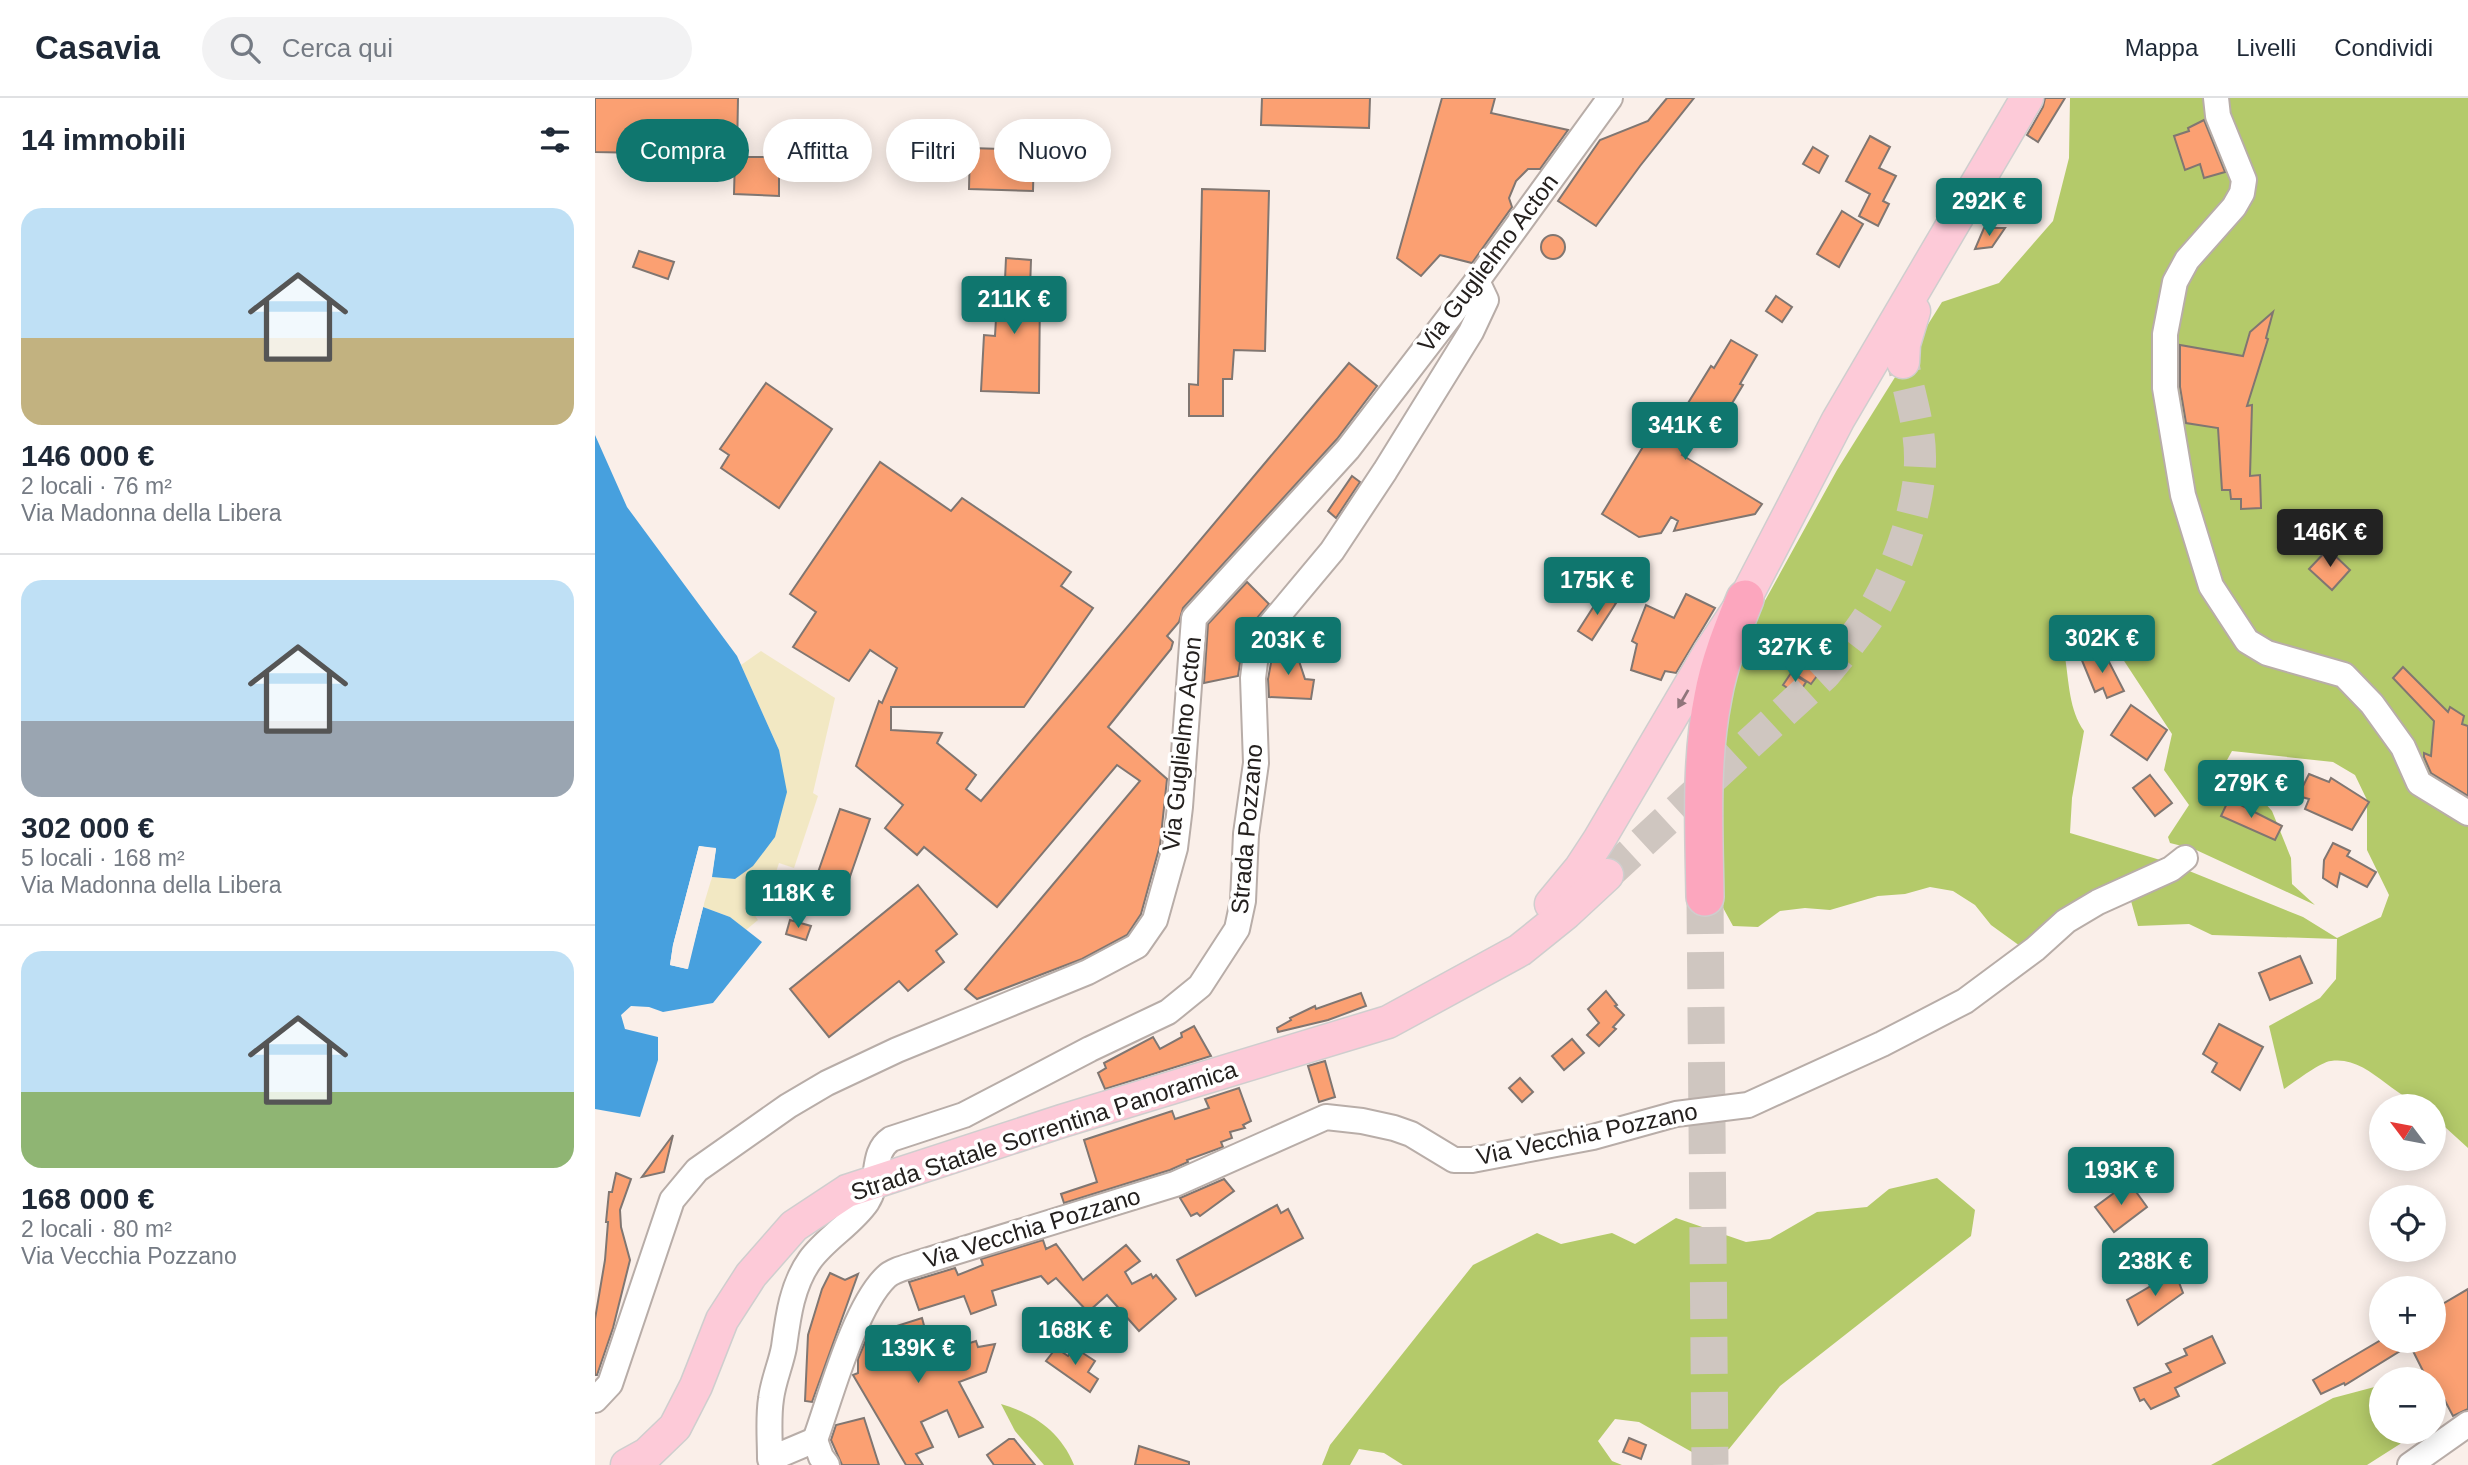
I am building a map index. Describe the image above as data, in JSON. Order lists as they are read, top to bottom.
{
  "streets": {
    "main road": ["Strada Statale Sorrentina Panoramica"],
    "street": ["Via Guglielmo Acton", "Strada Pozzano", "Via Vecchia Pozzano"]
  },
  "crossings": [
    ["Via Guglielmo Acton", "Strada Pozzano"],
    ["Strada Pozzano", "Strada Statale Sorrentina Panoramica"],
    ["Strada Pozzano", "Via Vecchia Pozzano"]
  ],
  "north": "top left",
  "page": {
    "header": "Casavia",
    "search": "Cerca qui",
    "nav": ["Mappa", "Livelli", "Condividi"],
    "heading": "14 immobili",
    "chip": [
      "Compra",
      "Affitta",
      "Filtri",
      "Nuovo"
    ],
    "price": [
      "292K €",
      "211K €",
      "341K €",
      "146K €",
      "175K €",
      "302K €",
      "203K €",
      "327K €",
      "279K €",
      "118K €",
      "193K €",
      "238K €",
      "168K €",
      "139K €"
    ],
    "list": [
      {
        "name": "146 000 €",
        "note": "2 locali · 76 m² · Via Madonna della Libera"
      },
      {
        "name": "302 000 €",
        "note": "5 locali · 168 m² · Via Madonna della Libera"
      },
      {
        "name": "168 000 €",
        "note": "2 locali · 80 m² · Via Vecchia Pozzano"
      }
    ],
    "map_buttons": ["+", "−"]
  }
}
